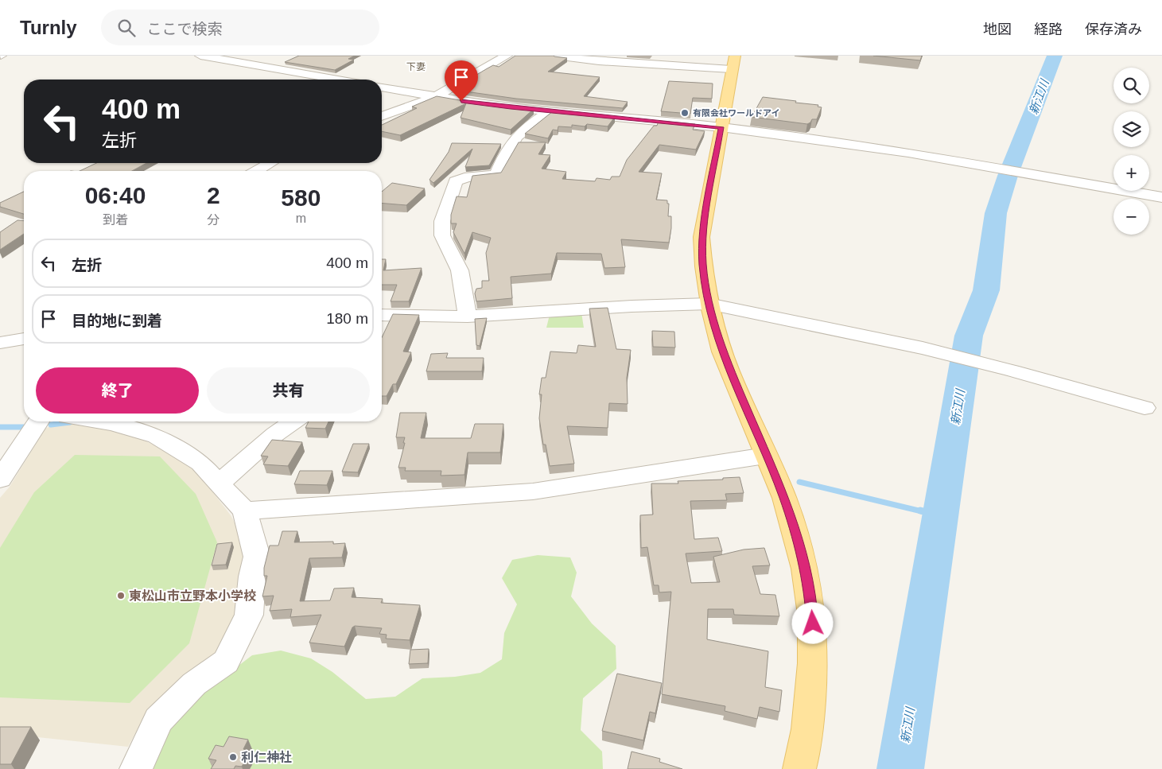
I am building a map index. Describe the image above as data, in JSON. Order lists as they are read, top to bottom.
{
  "districts": ["下妻"],
  "water": ["新江川"],
  "places": ["有限会社ワールドアイ", "東松山市立野本小学校", "利仁神社"],
  "page": {
    "header": "Turnly",
    "search": "ここで検索",
    "nav": ["地図", "経路", "保存済み"],
    "map_buttons": ["+", "−"],
    "turn": ["400 m", "左折"],
    "eta": [
      "06:40",
      "到着",
      "2",
      "分",
      "580",
      "m"
    ],
    "list": [
      {
        "name": "左折",
        "value": "400 m"
      },
      {
        "name": "目的地に到着",
        "value": "180 m"
      }
    ],
    "buttons": ["終了", "共有"]
  }
}
